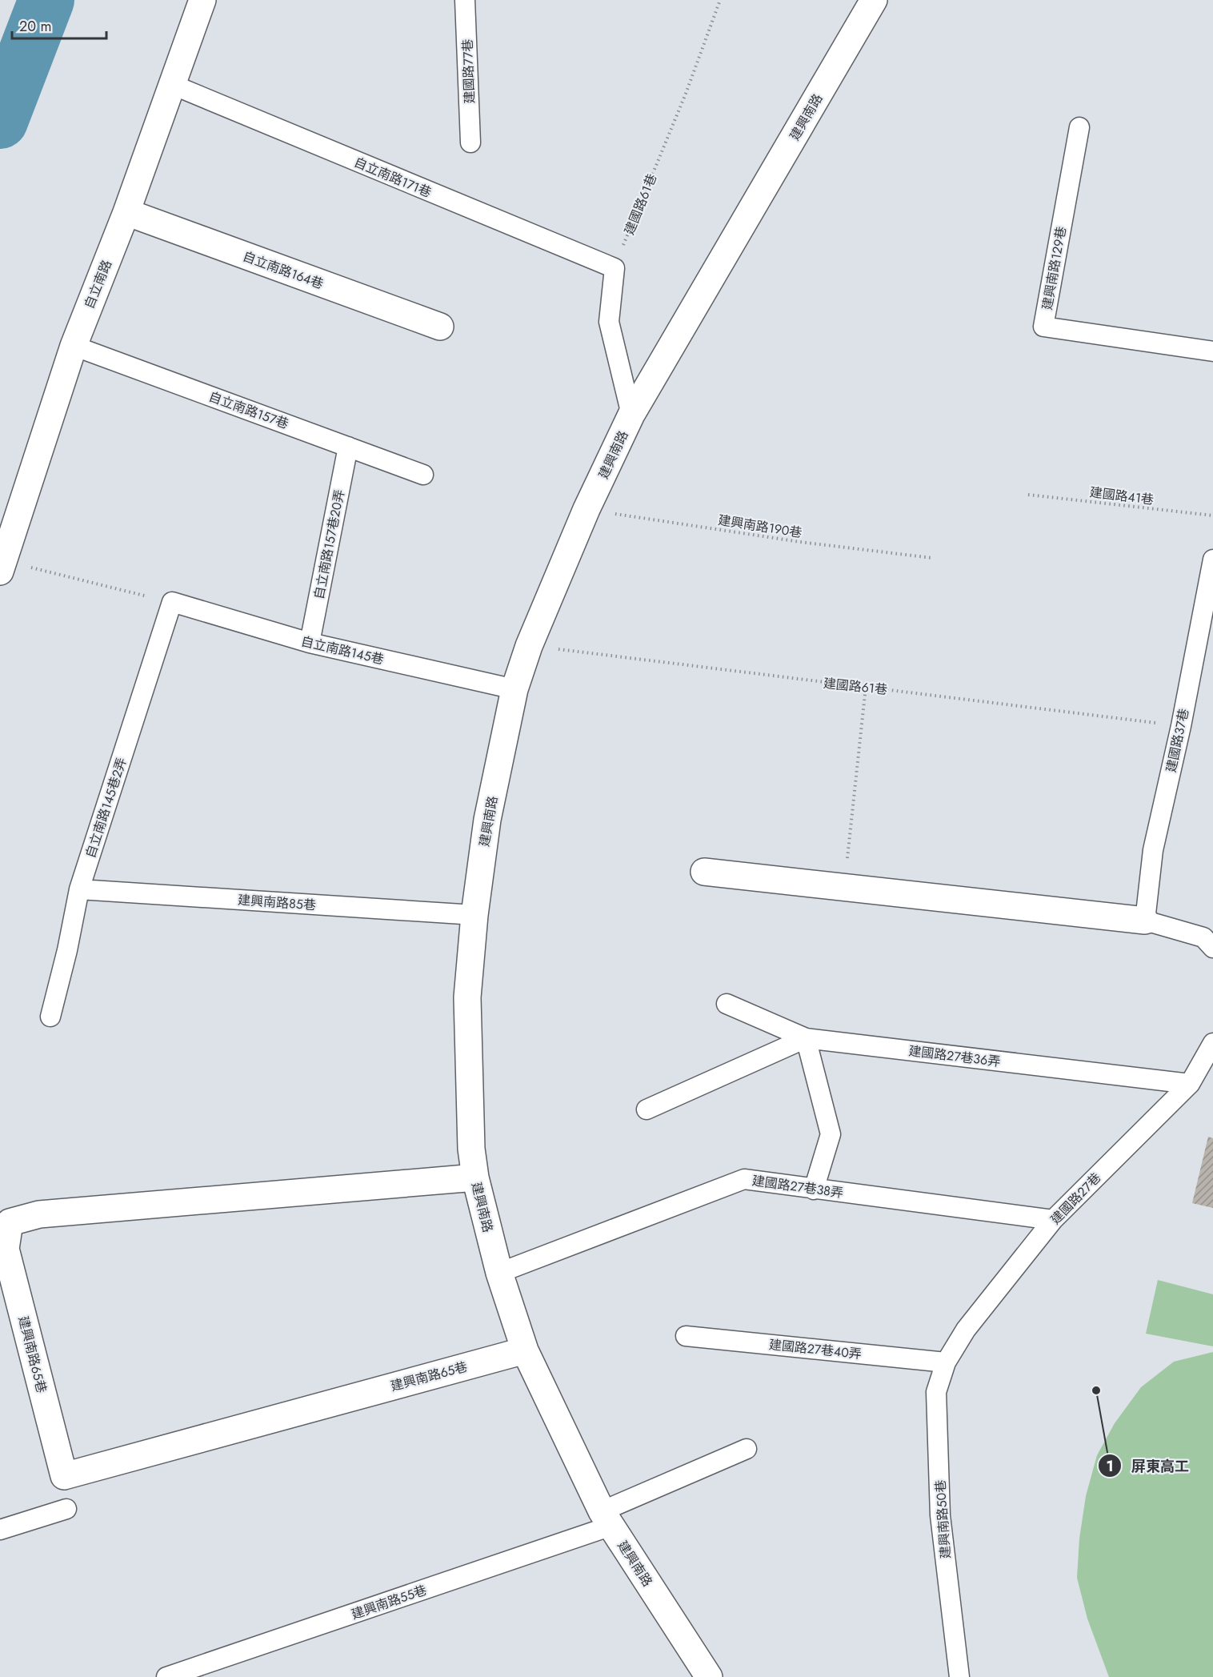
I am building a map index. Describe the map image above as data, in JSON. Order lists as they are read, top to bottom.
{
  "streets": {
    "street": [
      "建興南路",
      "自立南路164巷",
      "自立南路",
      "建興南路65巷"
    ],
    "lane": [
      "建國路77巷",
      "自立南路171巷",
      "建興南路129巷",
      "自立南路157巷",
      "自立南路157巷20弄",
      "自立南路145巷",
      "建國路37巷",
      "自立南路145巷2弄",
      "建興南路85巷",
      "建國路27巷36弄",
      "建國路27巷38弄",
      "建國路27巷",
      "建國路27巷40弄",
      "建興南路50巷",
      "建興南路55巷"
    ],
    "path": ["建國路61巷", "建國路41巷", "建興南路190巷"]
  },
  "crossings": [
    ["建興南路", "建國路61巷"],
    ["建興南路", "建興南路190巷"],
    ["建興南路", "自立南路145巷"],
    ["建興南路", "建興南路85巷"],
    ["建興南路", "建國路27巷38弄"],
    ["建興南路", "建興南路65巷"],
    ["建興南路", "建興南路55巷"],
    ["自立南路171巷", "建國路61巷"],
    ["自立南路171巷", "自立南路"],
    ["建國路61巷", "建國路37巷"],
    ["自立南路164巷", "自立南路"],
    ["自立南路", "自立南路157巷"],
    ["自立南路157巷", "自立南路157巷20弄"],
    ["自立南路157巷20弄", "自立南路145巷"],
    ["自立南路145巷", "自立南路145巷2弄"],
    ["自立南路145巷2弄", "建興南路85巷"],
    ["建國路27巷36弄", "建國路27巷"],
    ["建國路27巷38弄", "建國路27巷"],
    ["建國路27巷", "建國路27巷40弄"],
    ["建國路27巷", "建興南路50巷"],
    ["建國路27巷40弄", "建興南路50巷"]
  ],
  "places": ["屏東高工"],
  "scale_bar": "20 m"
}
